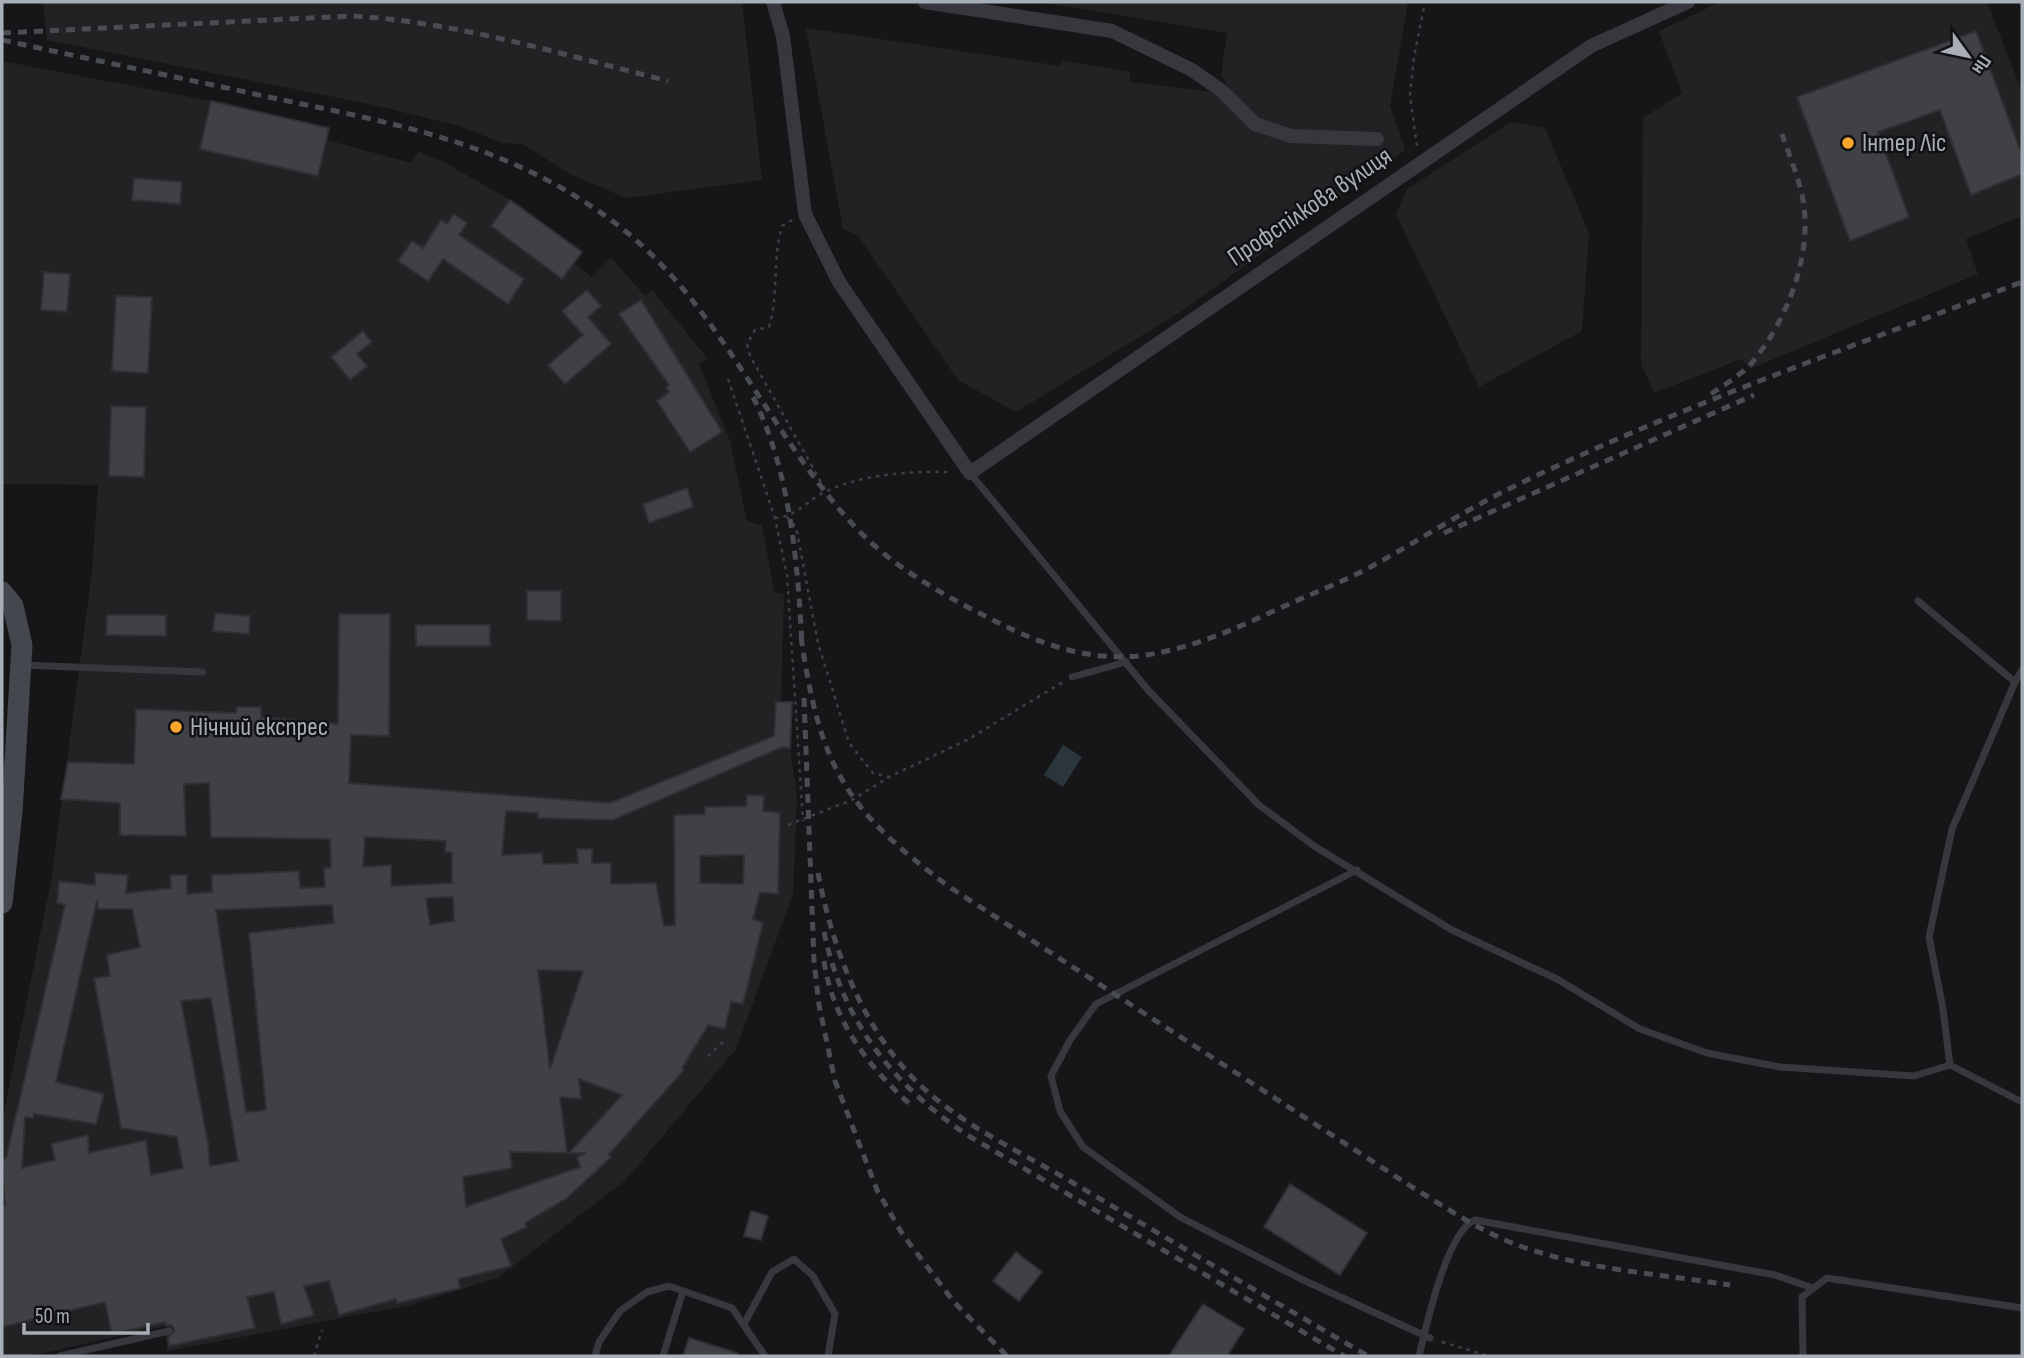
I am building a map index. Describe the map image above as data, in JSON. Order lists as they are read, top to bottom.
{
  "streets": {
    "street": ["Профспілкова вулиця"]
  },
  "places": ["Інтер Ліс", "Нічний експрес"],
  "scale_bar": "50 m",
  "north": "bottom right"
}
